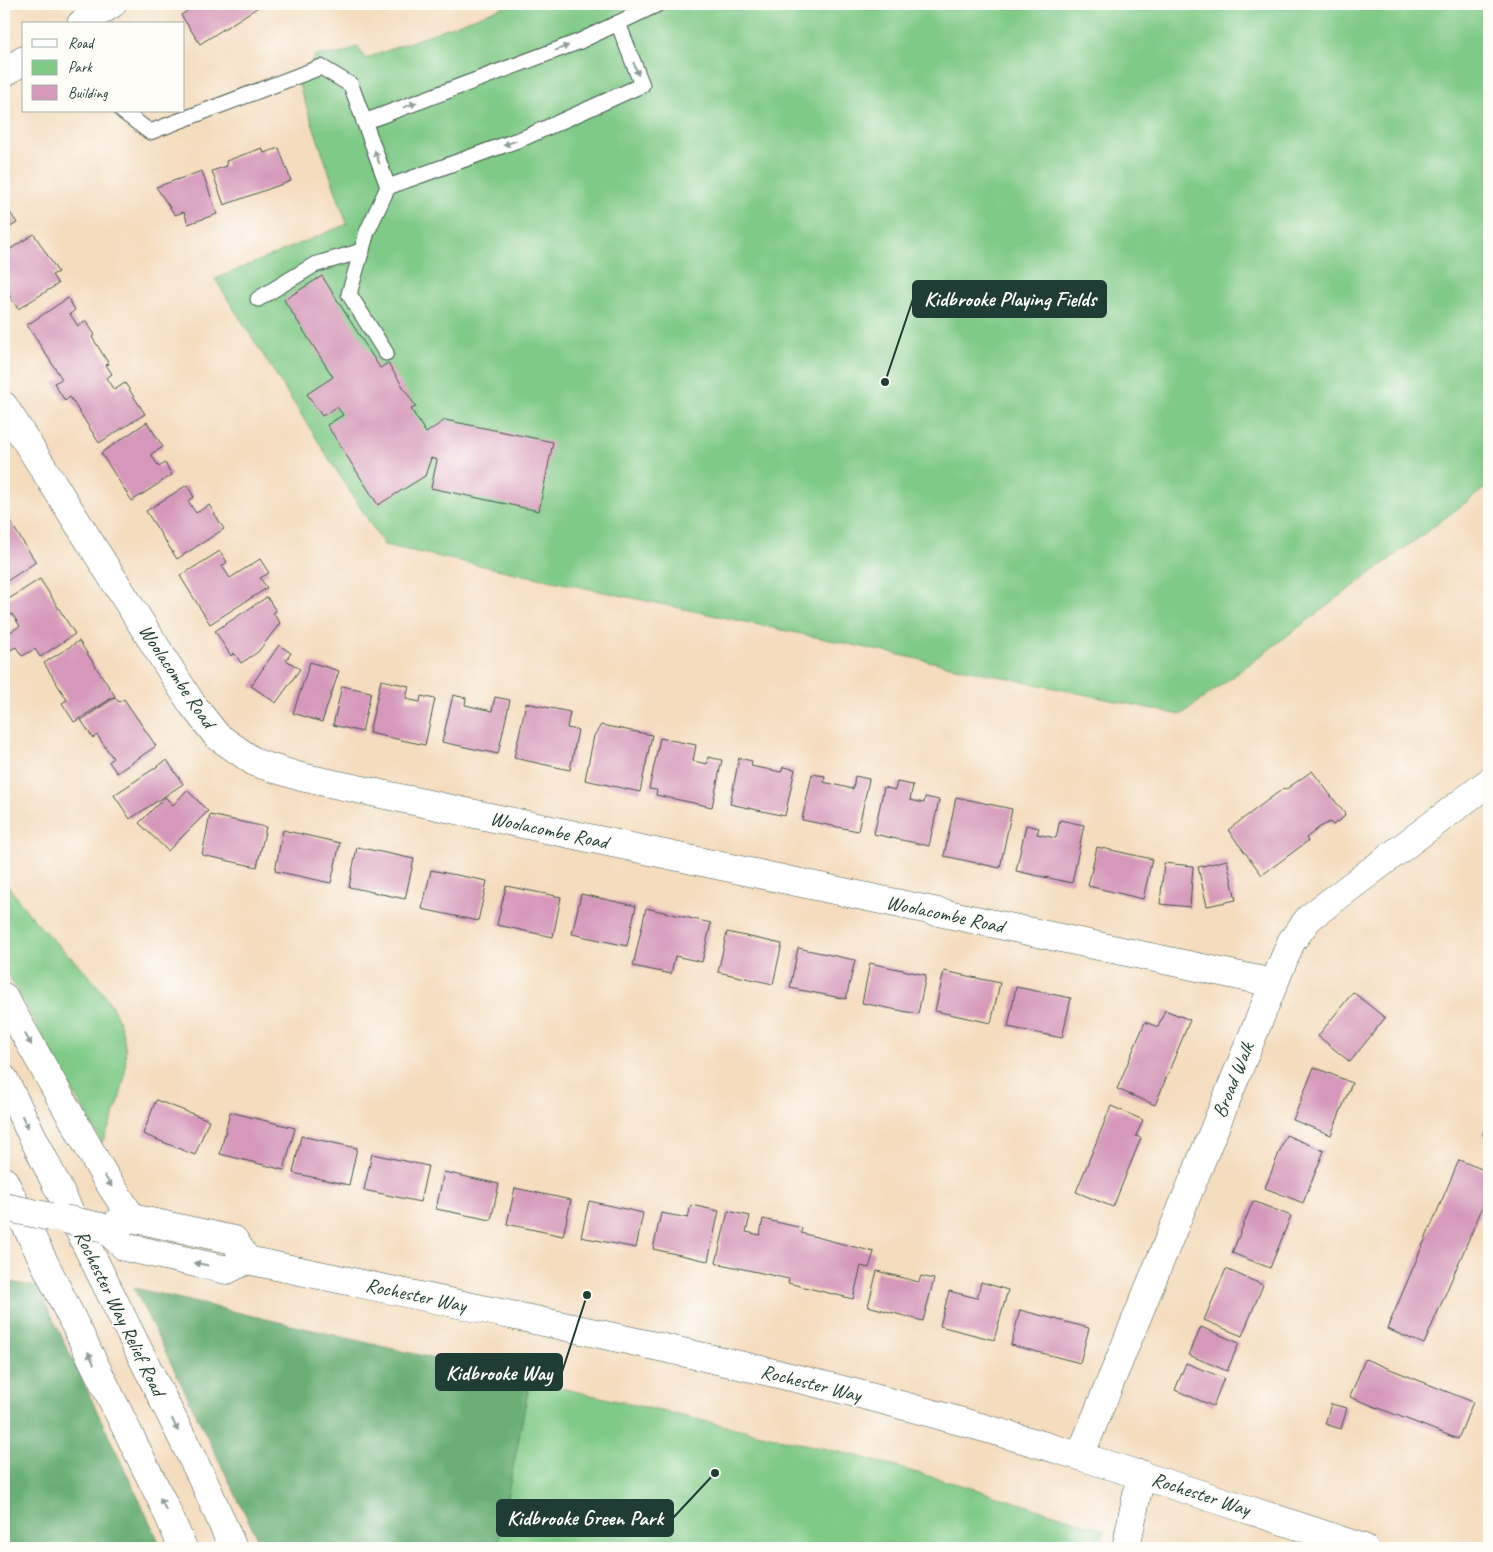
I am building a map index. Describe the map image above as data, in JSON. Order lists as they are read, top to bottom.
{
  "streets": {
    "main road": [
      "Woolacombe Road",
      "Broad Walk",
      "Rochester Way",
      "Rochester Way Relief Road"
    ]
  },
  "crossings": [
    ["Woolacombe Road", "Broad Walk"],
    ["Broad Walk", "Rochester Way"]
  ],
  "places": ["Kidbrooke Playing Fields", "Kidbrooke Way", "Kidbrooke Green Park"],
  "legend": ["Road", "Park", "Building"]
}
